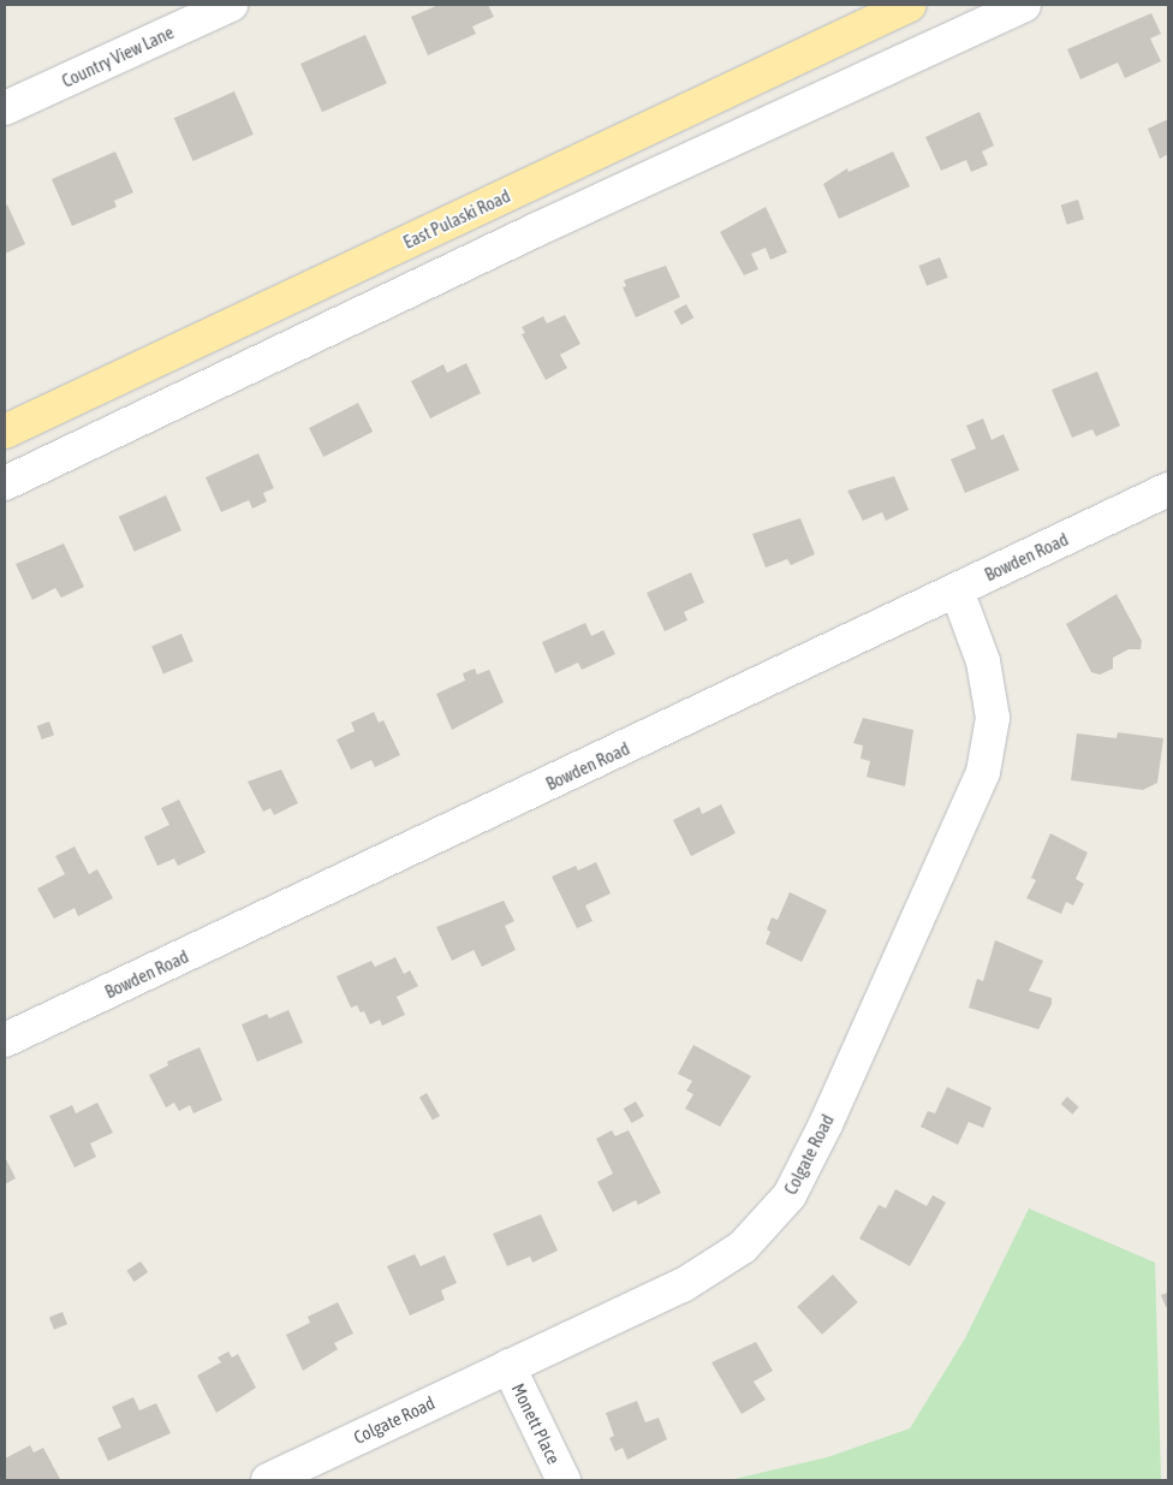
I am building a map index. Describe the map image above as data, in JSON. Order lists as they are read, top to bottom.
{
  "streets": {
    "main road": ["East Pulaski Road"],
    "street": [
      "Country View Lane",
      "Bowden Road",
      "Colgate Road",
      "Monett Place"
    ]
  },
  "crossings": [
    ["Bowden Road", "Colgate Road"],
    ["Colgate Road", "Monett Place"]
  ]
}
